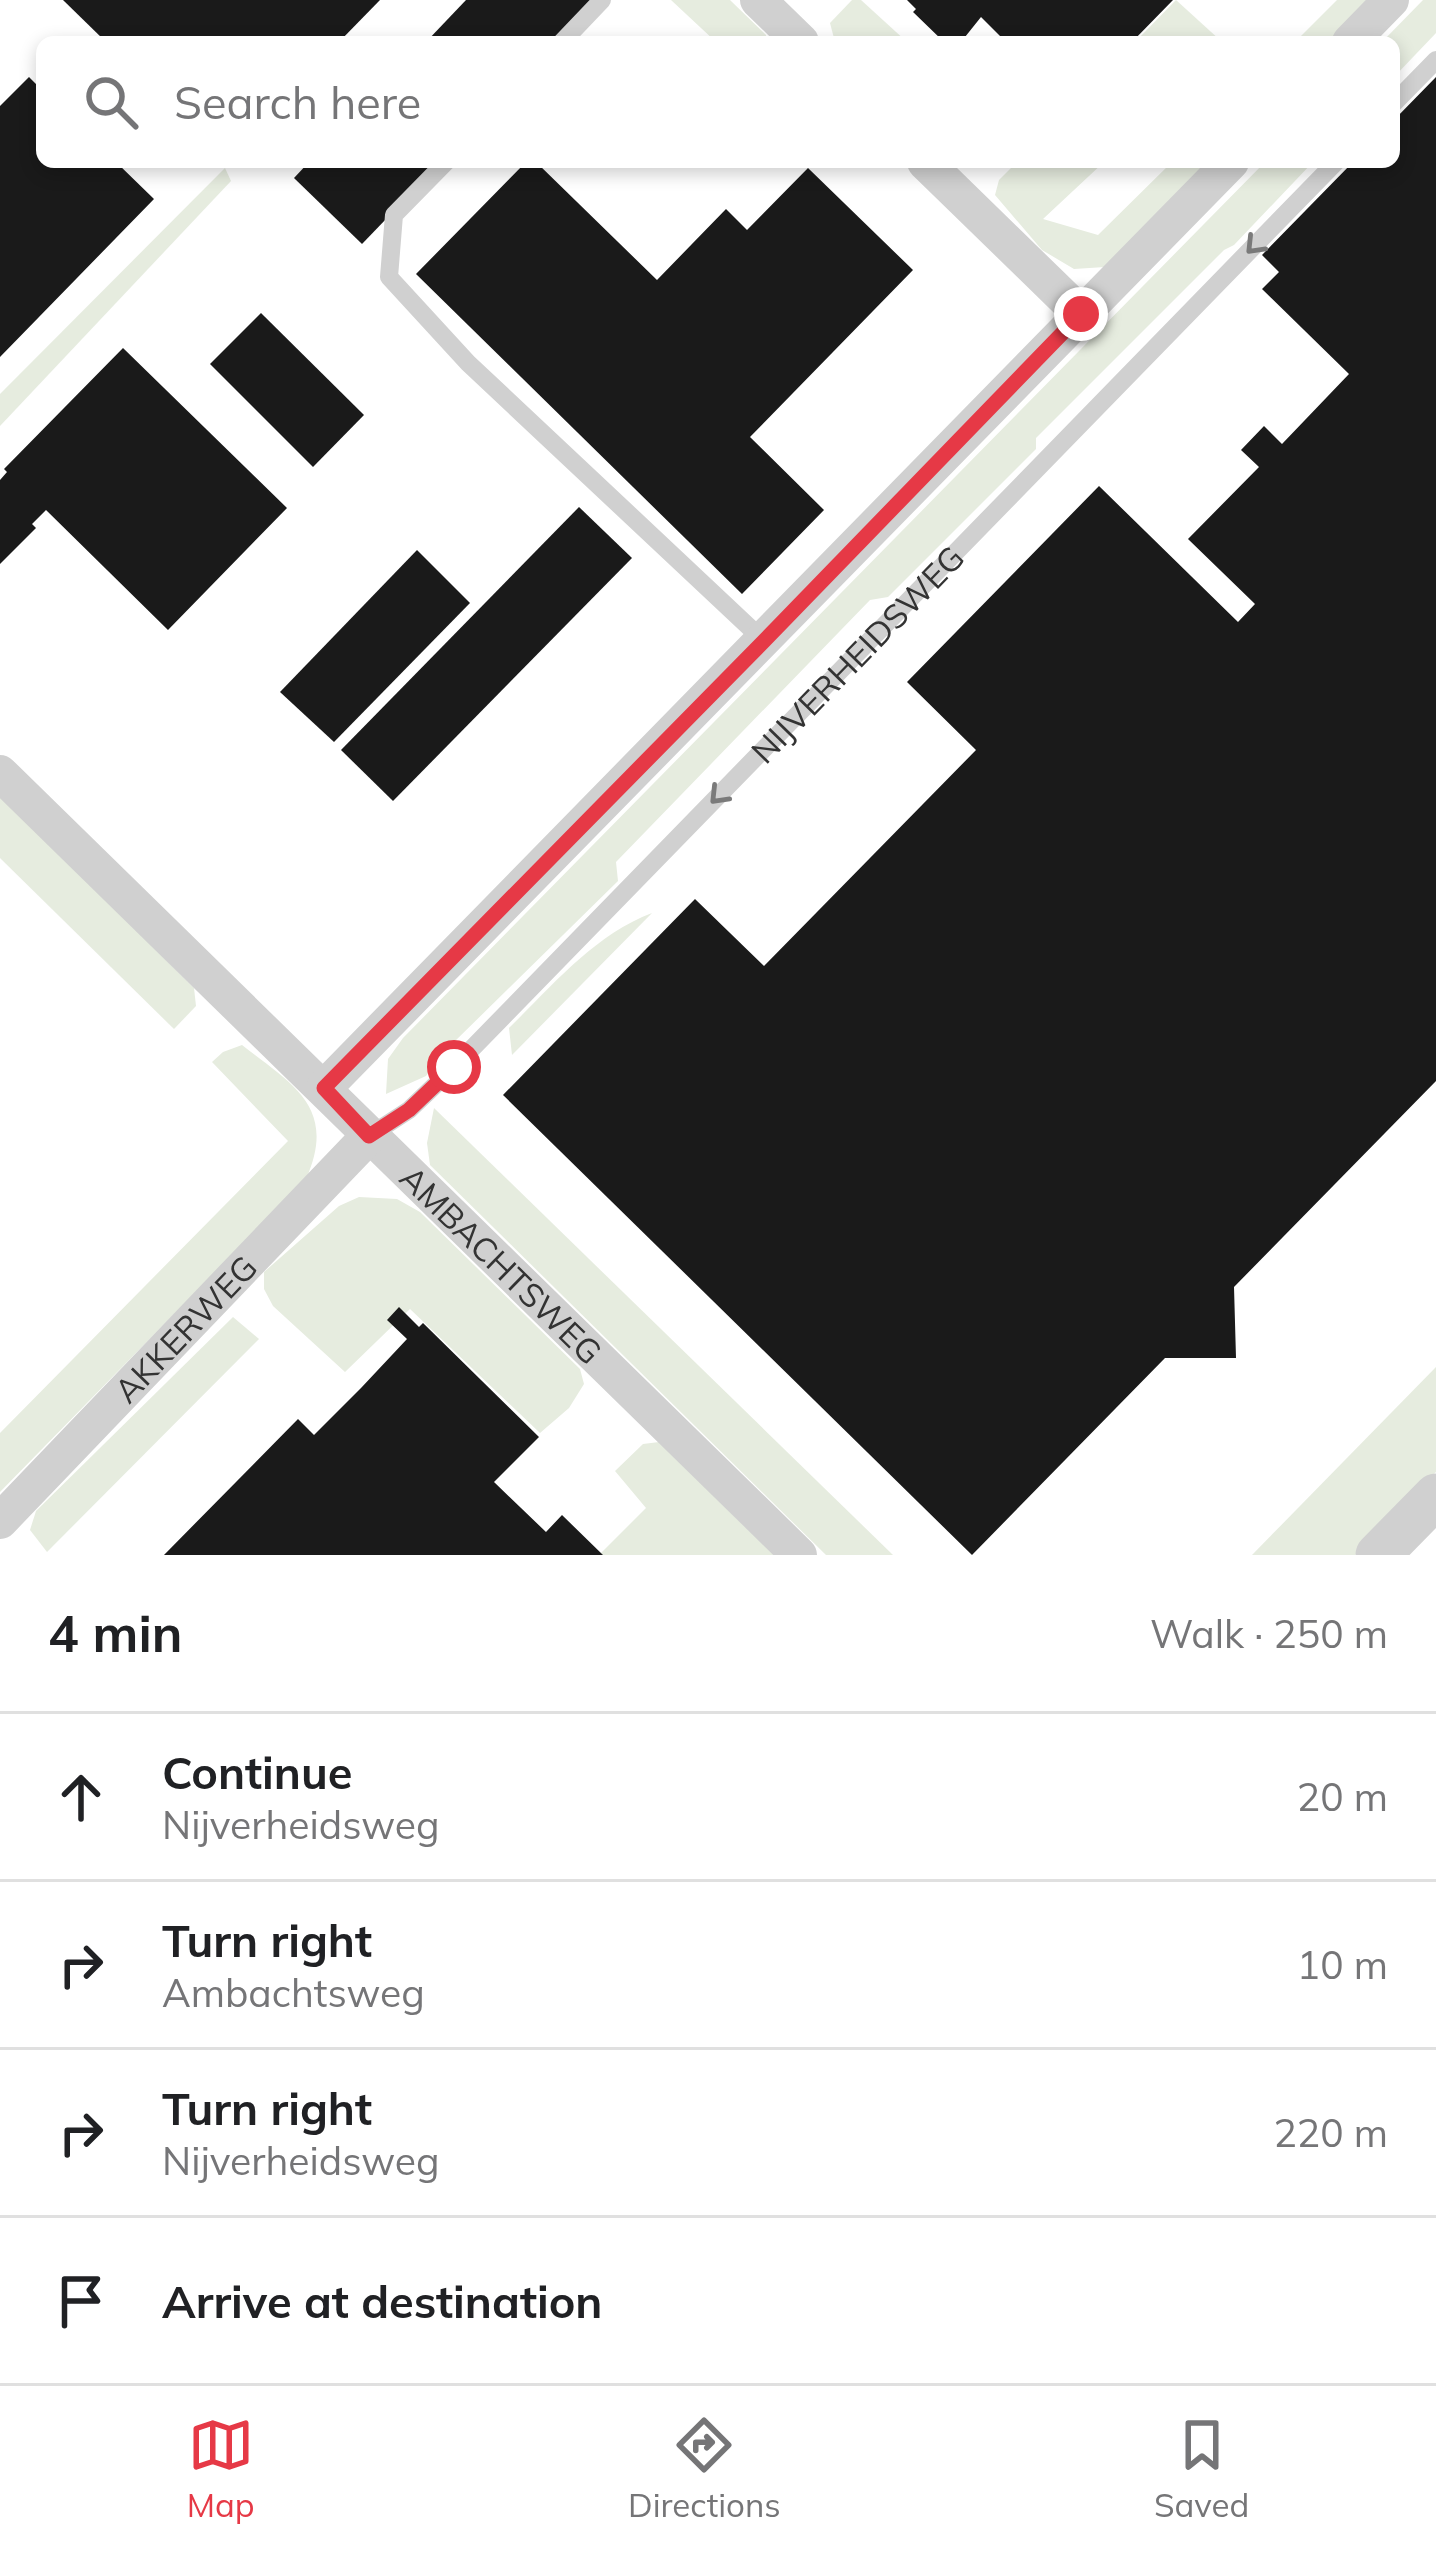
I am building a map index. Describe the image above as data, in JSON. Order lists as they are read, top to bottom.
{
  "streets": {
    "street": ["AMBACHTSWEG", "AKKERWEG"],
    "lane": ["NIJVERHEIDSWEG"]
  },
  "crossings": [
    ["NIJVERHEIDSWEG", "AMBACHTSWEG"],
    ["NIJVERHEIDSWEG", "AKKERWEG"],
    ["AMBACHTSWEG", "AKKERWEG"]
  ],
  "one_way": ["NIJVERHEIDSWEG"],
  "page": {
    "search": "Search here",
    "heading": ["4 min", "Walk · 250 m"],
    "list": [
      ["Continue", "Nijverheidsweg", "20 m"],
      ["Turn right", "Ambachtsweg", "10 m"],
      ["Turn right", "Nijverheidsweg", "220 m"],
      "Arrive at destination"
    ],
    "nav": ["Map", "Directions", "Saved"]
  }
}
